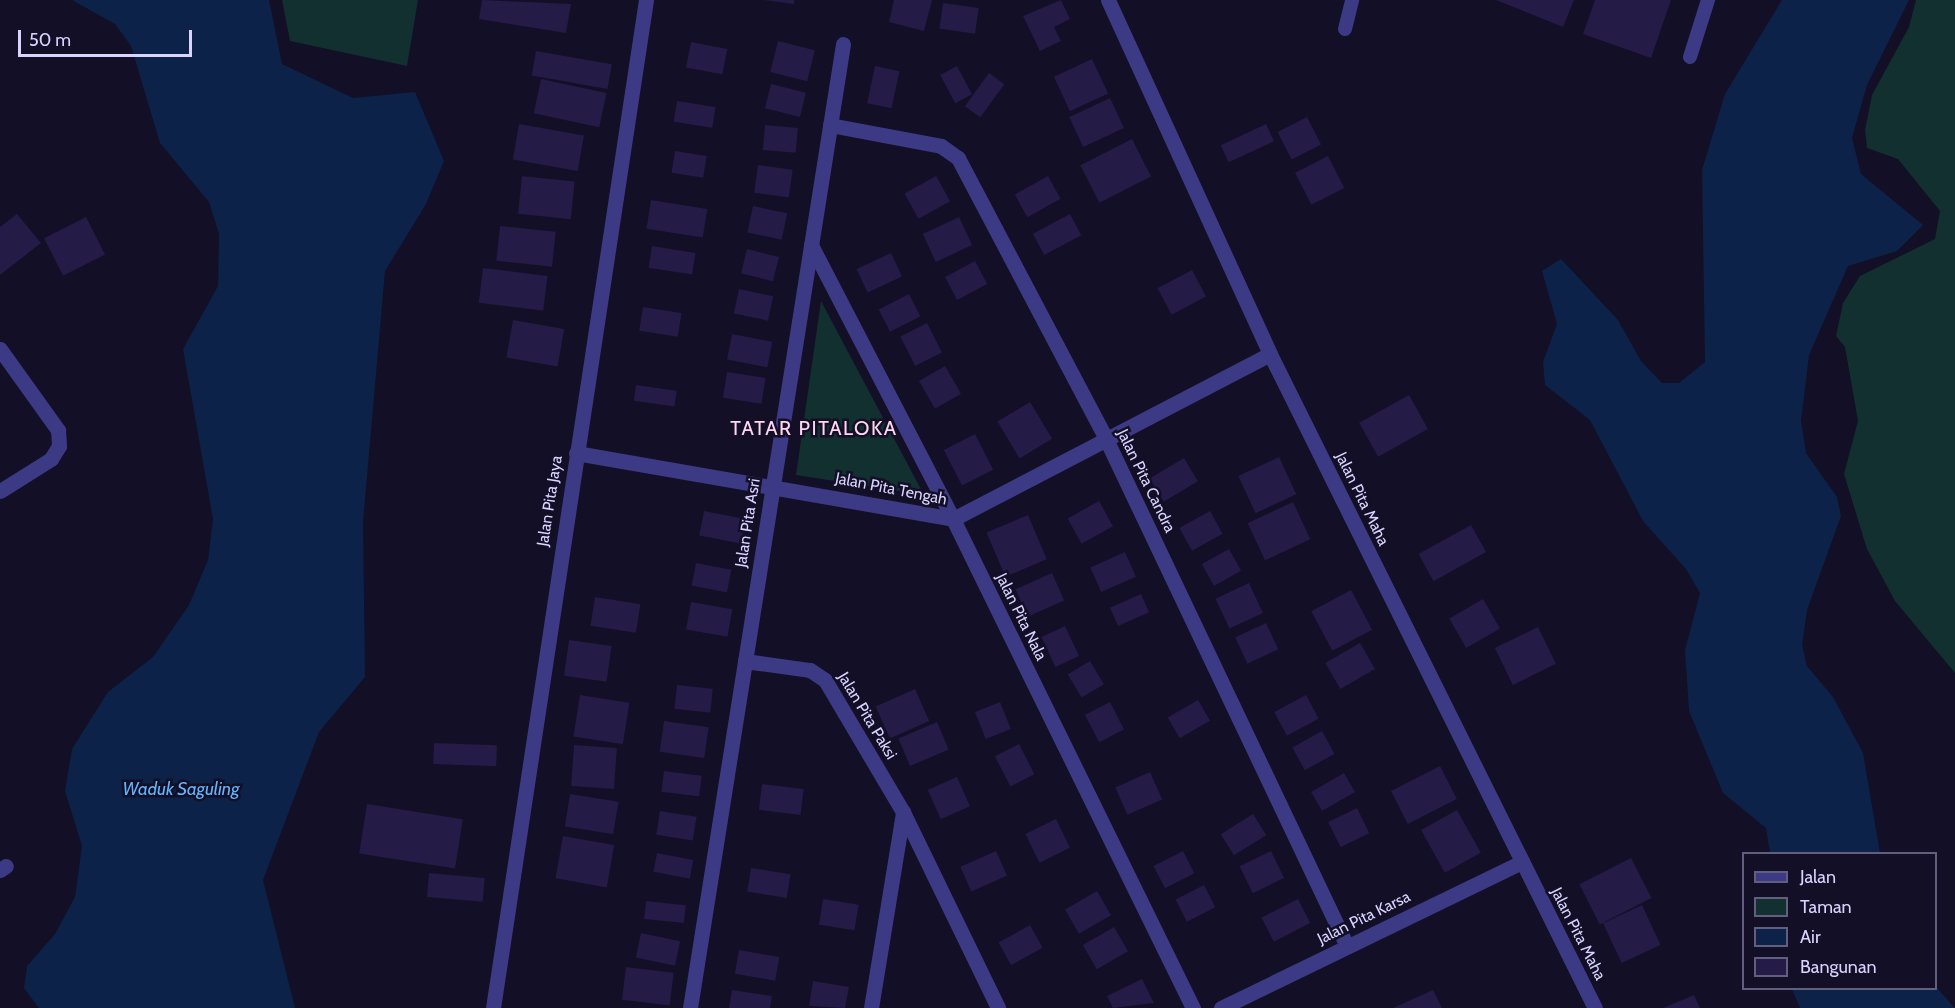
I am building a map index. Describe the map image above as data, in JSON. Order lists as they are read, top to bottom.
{
  "streets": {
    "street": [
      "Jalan Pita Candra",
      "Jalan Pita Tengah",
      "Jalan Pita Maha",
      "Jalan Pita Jaya",
      "Jalan Pita Asri",
      "Jalan Pita Nala",
      "Jalan Pita Paksi",
      "Jalan Pita Karsa"
    ]
  },
  "crossings": [
    ["Jalan Pita Candra", "Jalan Pita Tengah"],
    ["Jalan Pita Candra", "Jalan Pita Asri"],
    ["Jalan Pita Candra", "Jalan Pita Karsa"],
    ["Jalan Pita Tengah", "Jalan Pita Maha"],
    ["Jalan Pita Tengah", "Jalan Pita Jaya"],
    ["Jalan Pita Tengah", "Jalan Pita Asri"],
    ["Jalan Pita Tengah", "Jalan Pita Nala"],
    ["Jalan Pita Maha", "Jalan Pita Karsa"],
    ["Jalan Pita Asri", "Jalan Pita Nala"],
    ["Jalan Pita Asri", "Jalan Pita Paksi"]
  ],
  "districts": ["TATAR PITALOKA"],
  "water": ["Waduk Saguling"],
  "legend": [
    "Jalan",
    "Taman",
    "Air",
    "Bangunan"
  ],
  "scale_bar": "50 m"
}
